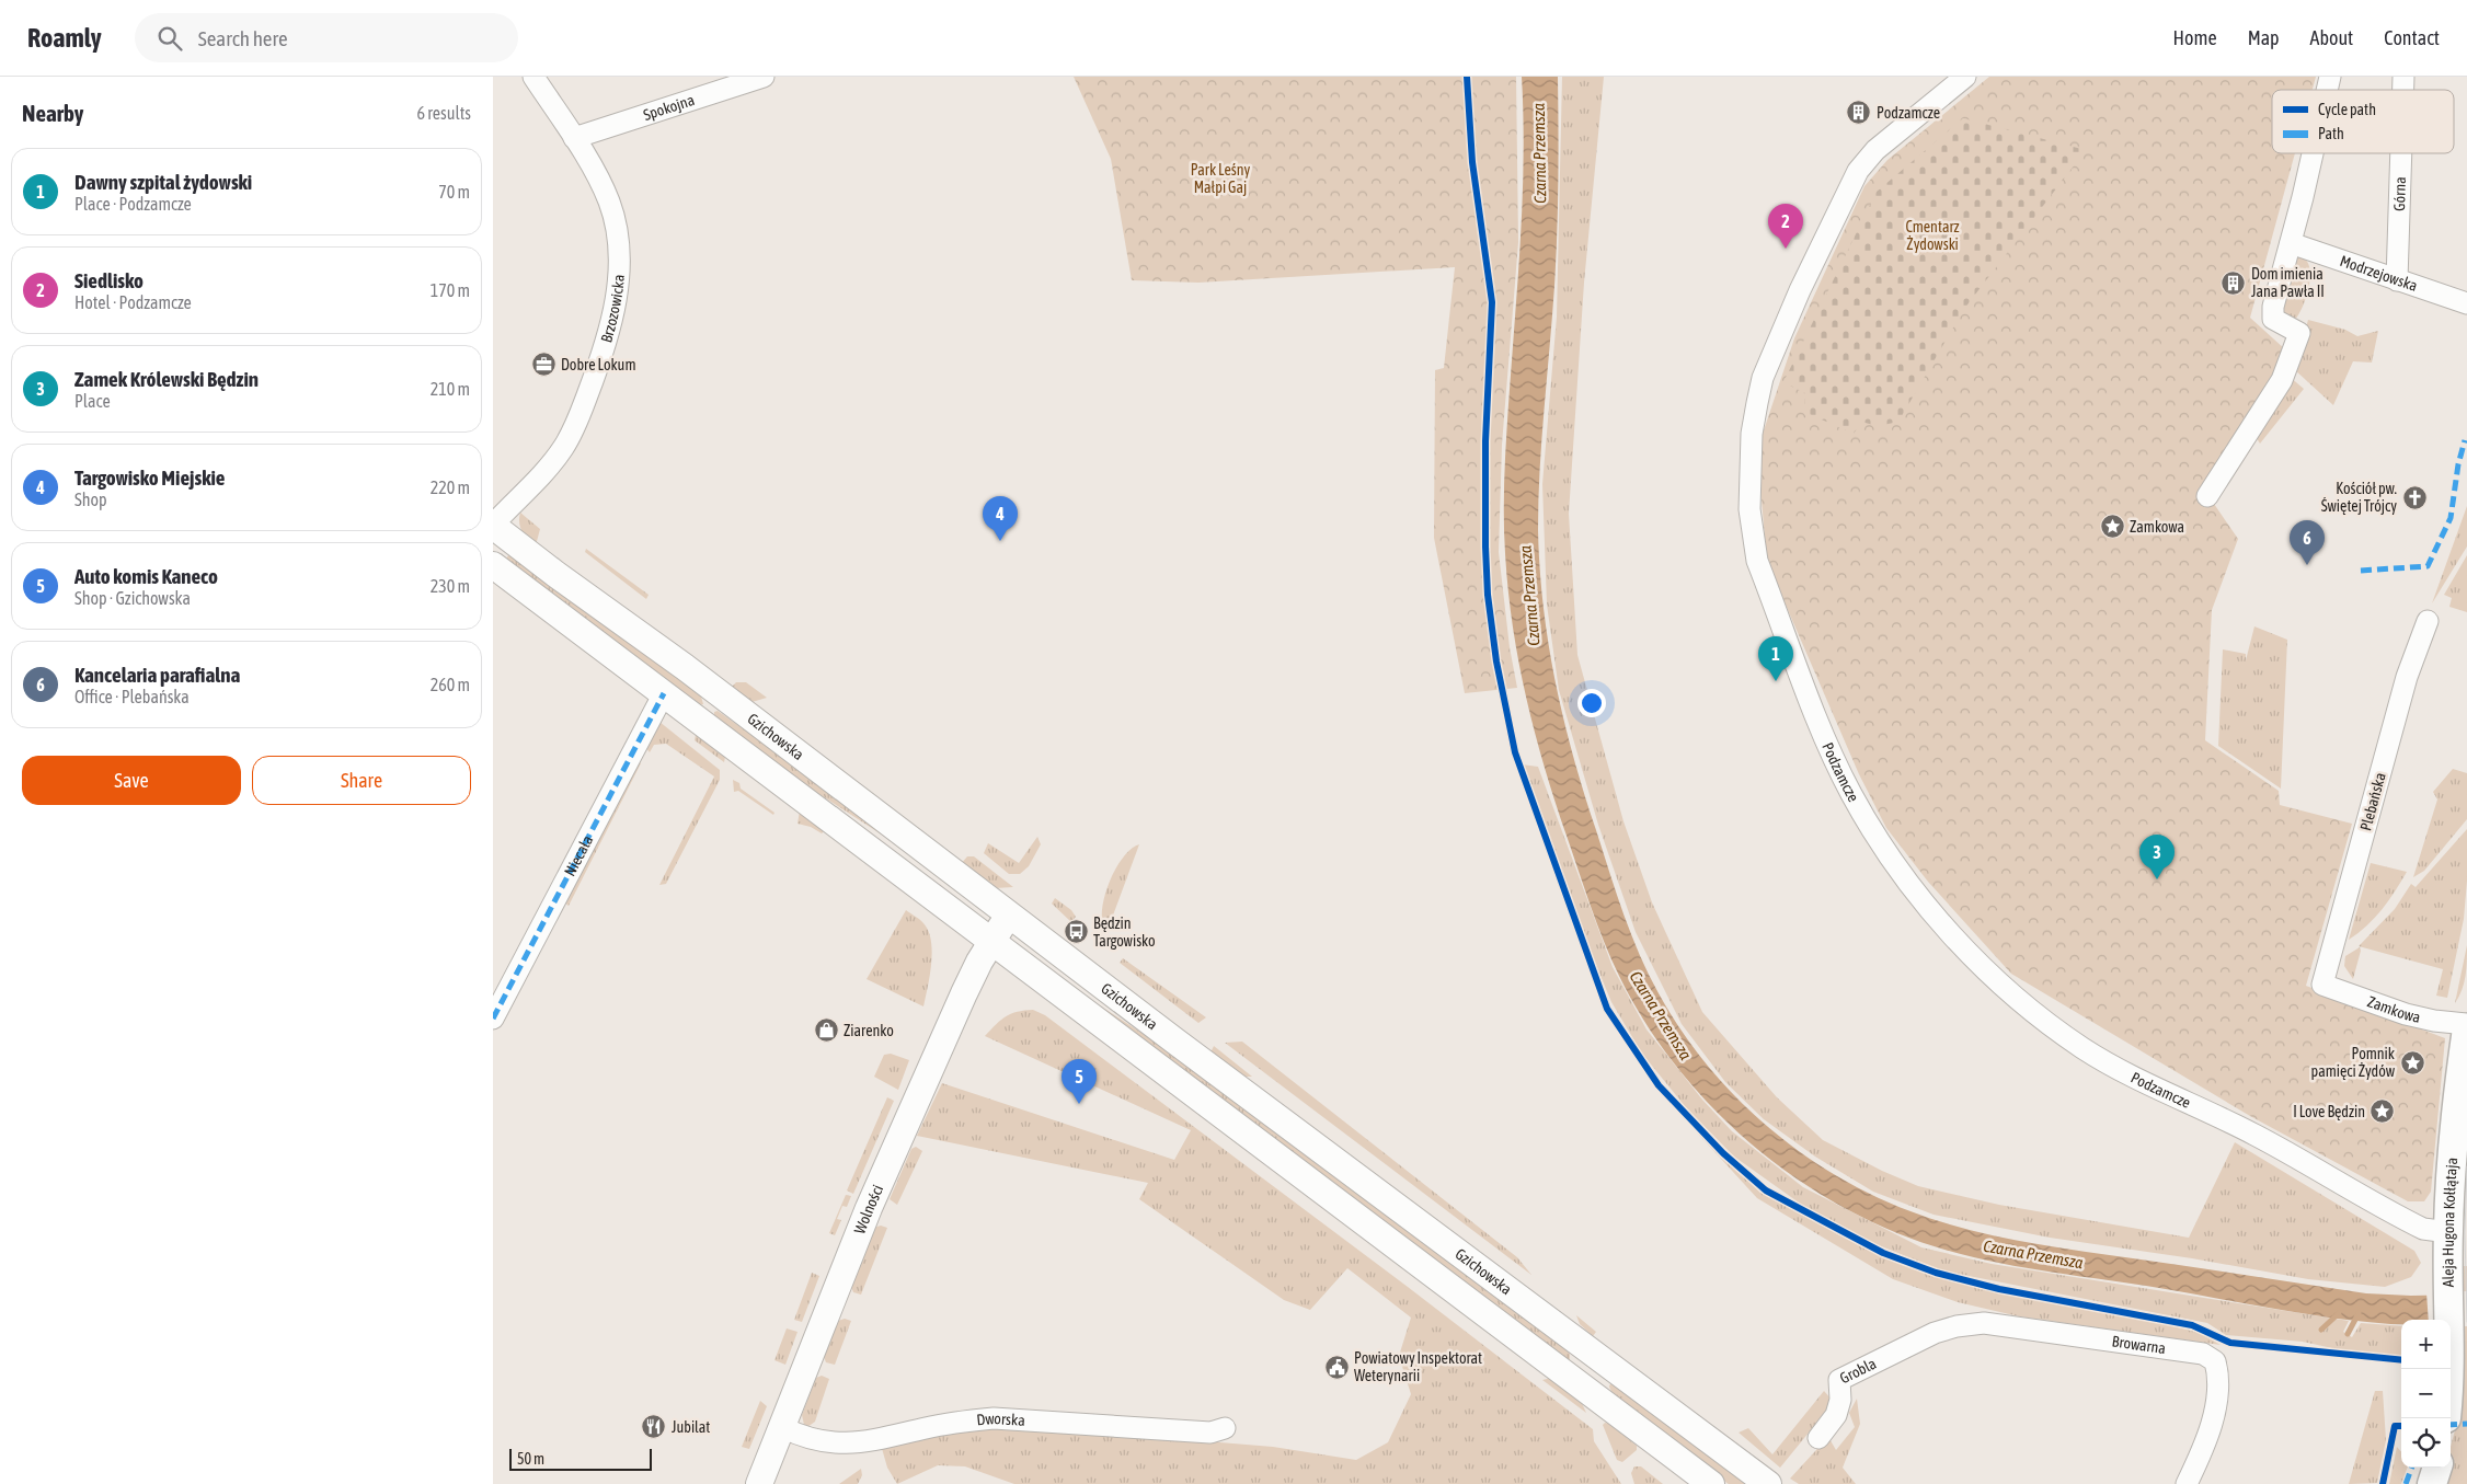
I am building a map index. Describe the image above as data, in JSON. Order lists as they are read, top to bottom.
{
  "streets": {
    "main road": ["Aleja Hugona Kołłątaja"],
    "street": [
      "Spokojna",
      "Górna",
      "Modrzejowska",
      "Brzozowicka",
      "Gzichowska",
      "Podzamcze",
      "Plebańska",
      "Niecała",
      "Zamkowa",
      "Wolności",
      "Browarna",
      "Grobla",
      "Dworska"
    ]
  },
  "crossings": [
    ["Spokojna", "Brzozowicka"],
    ["Górna", "Modrzejowska"],
    ["Brzozowicka", "Gzichowska"],
    ["Gzichowska", "Niecała"],
    ["Gzichowska", "Wolności"],
    ["Podzamcze", "Aleja Hugona Kołłątaja"],
    ["Plebańska", "Zamkowa"],
    ["Wolności", "Dworska"],
    ["Browarna", "Grobla"]
  ],
  "water": ["Czarna Przemsza"],
  "parks": ["Park Leśny Małpi Gaj", "Cmentarz Żydowski"],
  "places": {
    "building": ["Podzamcze", "Dom imienia Jana Pawła II"],
    "office": ["Dobre Lokum"],
    "church": ["Kościół pw. Świętej Trójcy"],
    "place": ["Zamkowa", "Pomnik pamięci Żydów", "I Love Będzin"],
    "bus stop": ["Będzin Targowisko"],
    "shop": ["Ziarenko"],
    "public building": ["Powiatowy Inspektorat Weterynarii"],
    "restaurant": ["Jubilat"]
  },
  "legend": ["Cycle path", "Path"],
  "scale_bar": "50 m",
  "page": {
    "header": "Roamly",
    "search": "Search here",
    "nav": [
      "Home",
      "Map",
      "About",
      "Contact"
    ],
    "heading": ["Nearby", "6 results"],
    "list": [
      {
        "mark": "1",
        "name": "Dawny szpital żydowski",
        "note": "Place · Podzamcze",
        "value": "70 m"
      },
      {
        "mark": "2",
        "name": "Siedlisko",
        "note": "Hotel · Podzamcze",
        "value": "170 m"
      },
      {
        "mark": "3",
        "name": "Zamek Królewski Będzin",
        "note": "Place",
        "value": "210 m"
      },
      {
        "mark": "4",
        "name": "Targowisko Miejskie",
        "note": "Shop",
        "value": "220 m"
      },
      {
        "mark": "5",
        "name": "Auto komis Kaneco",
        "note": "Shop · Gzichowska",
        "value": "230 m"
      },
      {
        "mark": "6",
        "name": "Kancelaria parafialna",
        "note": "Office · Plebańska",
        "value": "260 m"
      }
    ],
    "pins": [
      "2",
      "4",
      "6",
      "1",
      "3",
      "5"
    ],
    "buttons": ["Save", "Share"],
    "map_buttons": ["+", "−"],
    "scale": "50 m"
  }
}
